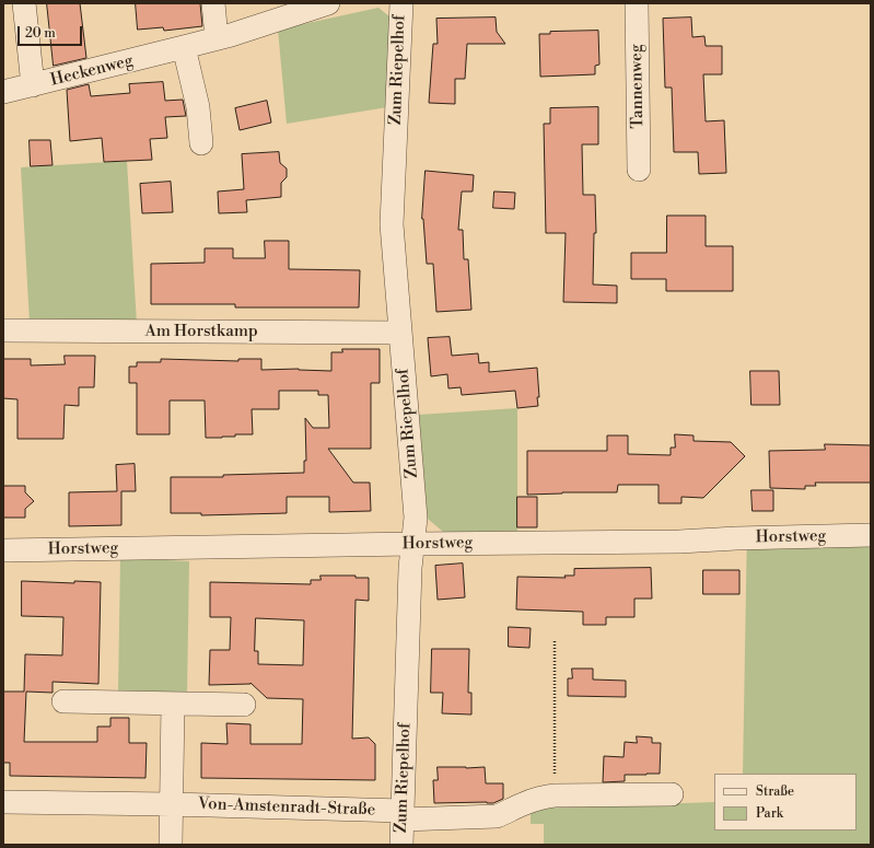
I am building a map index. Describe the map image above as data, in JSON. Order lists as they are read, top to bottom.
{
  "streets": {
    "street": [
      "Zum Riepelhof",
      "Heckenweg",
      "Tannenweg",
      "Am Horstkamp",
      "Horstweg",
      "Von-Amstenradt-Straße"
    ]
  },
  "crossings": [
    ["Zum Riepelhof", "Am Horstkamp"],
    ["Zum Riepelhof", "Horstweg"],
    ["Zum Riepelhof", "Von-Amstenradt-Straße"]
  ],
  "legend": ["Straße", "Park"],
  "scale_bar": "20 m"
}
